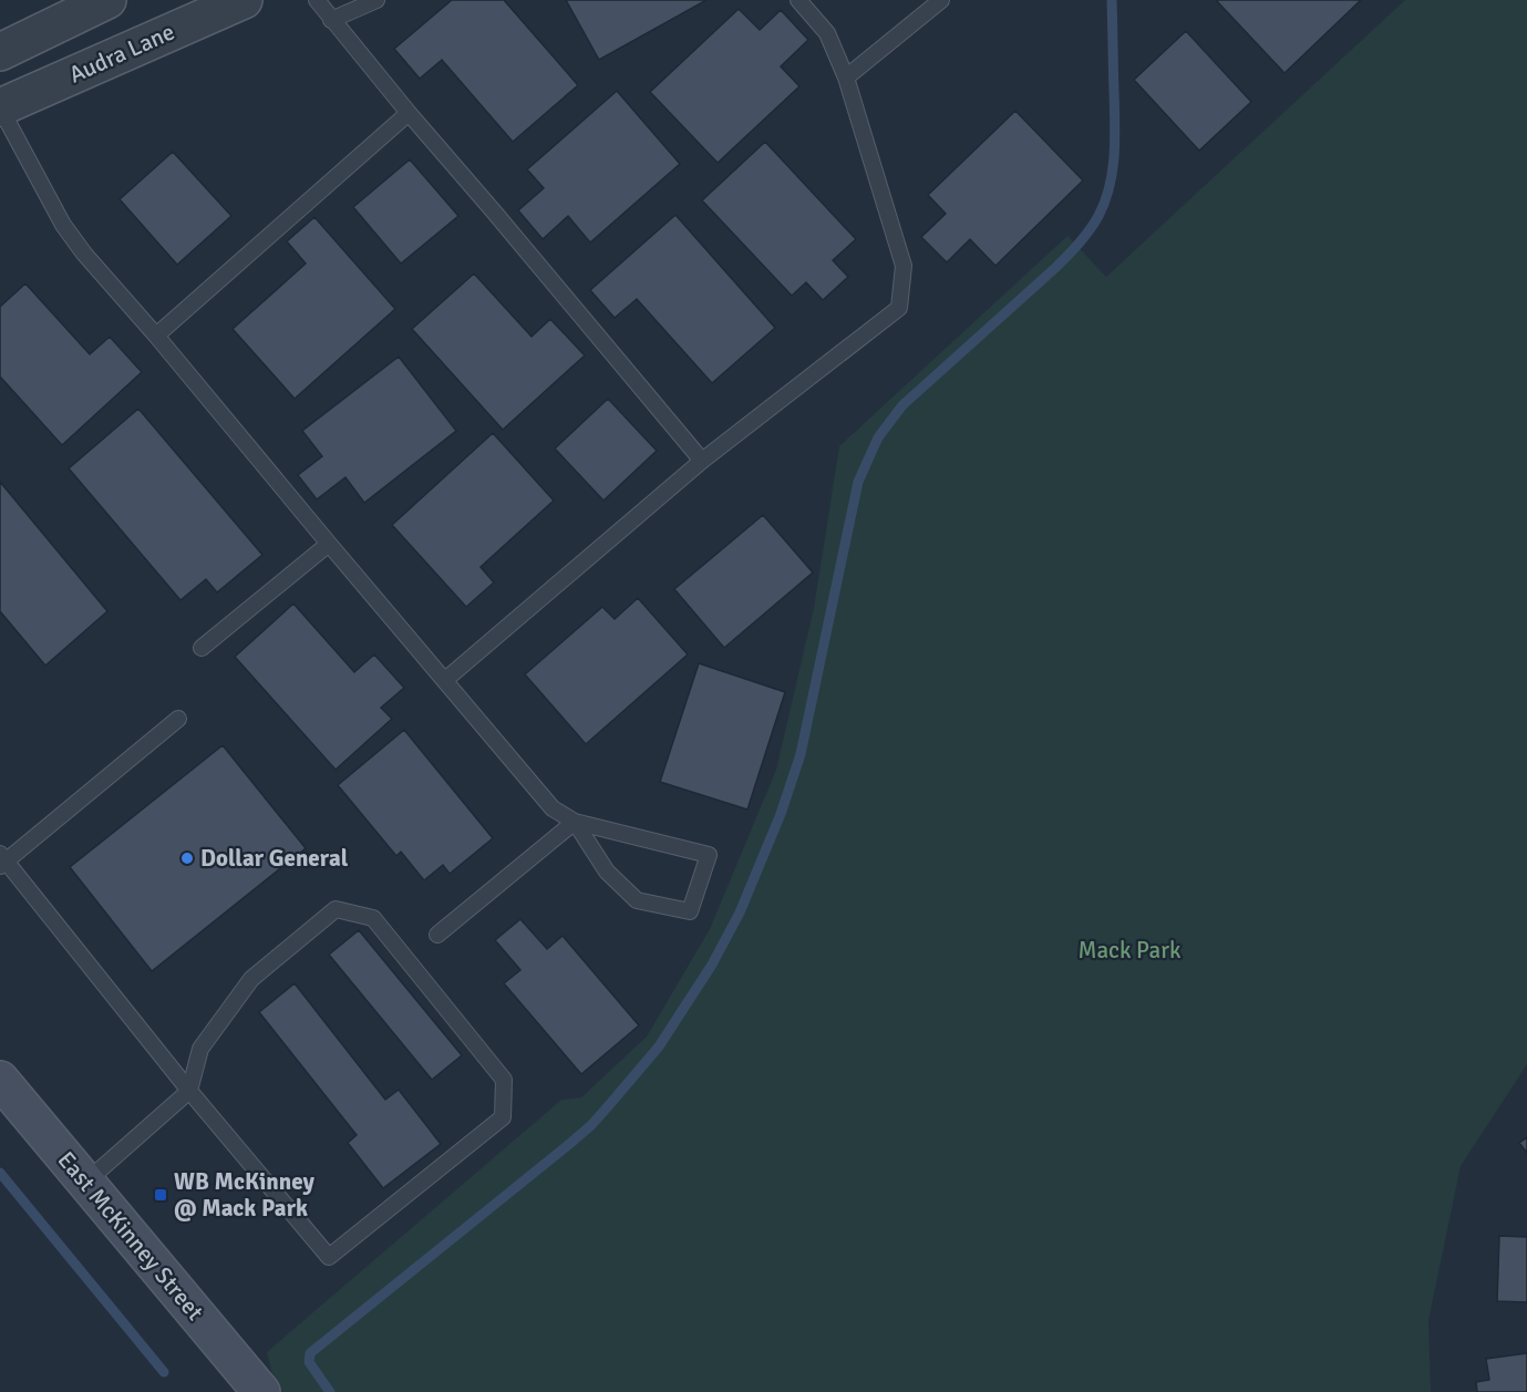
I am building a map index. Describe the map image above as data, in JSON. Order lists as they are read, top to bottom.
{
  "streets": {
    "main road": ["East McKinney Street"],
    "street": ["Audra Lane"]
  },
  "parks": ["Mack Park"],
  "places": {
    "other": ["Dollar General"],
    "transit": ["WB McKinney @ Mack Park"]
  }
}
